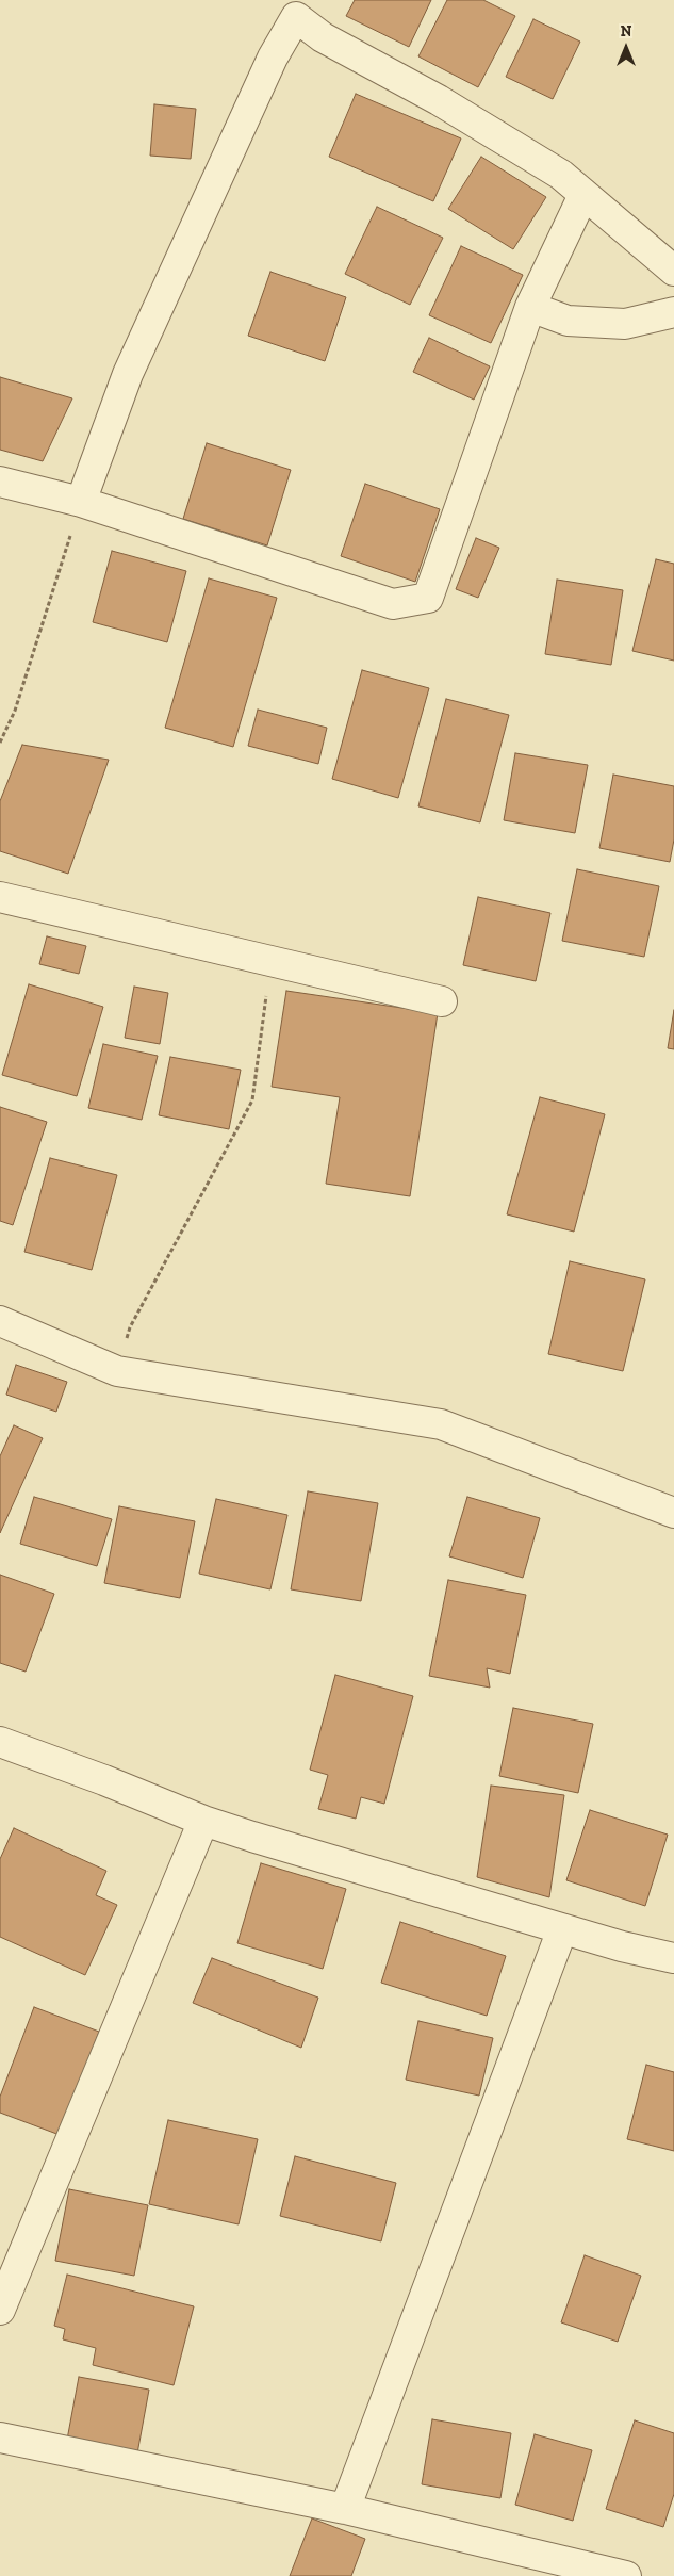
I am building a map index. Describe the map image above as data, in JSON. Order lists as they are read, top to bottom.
{
  "north": "top"
}
